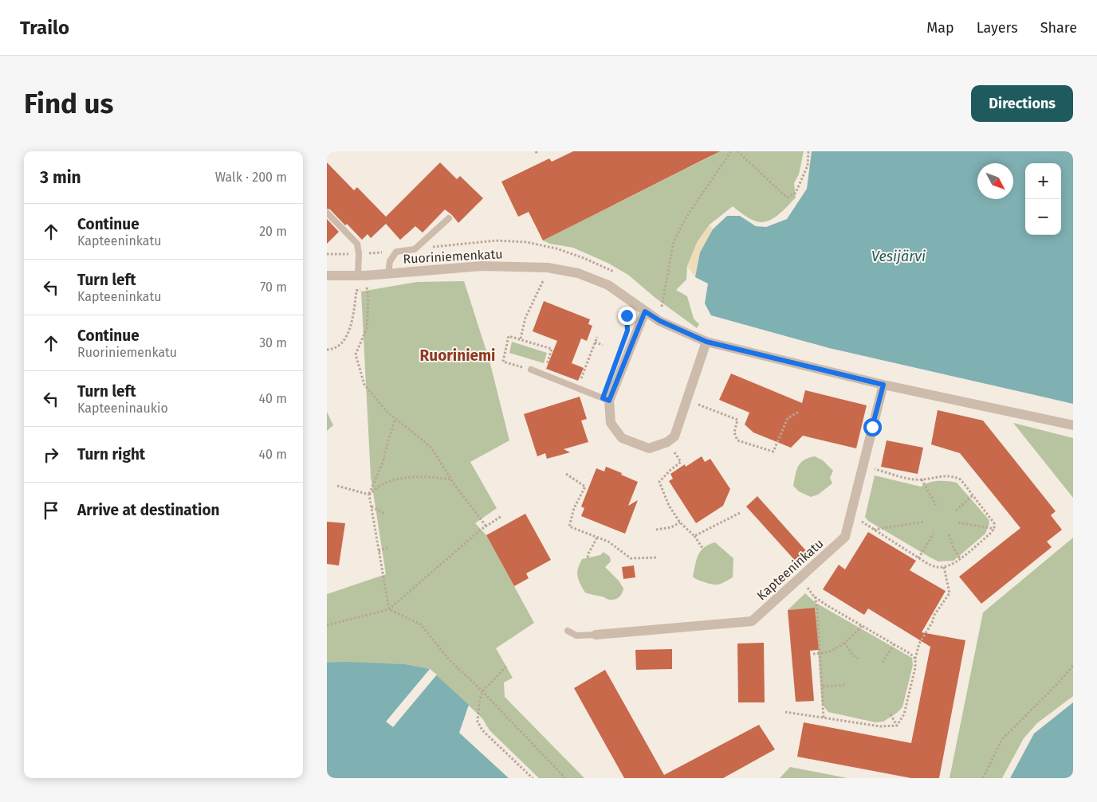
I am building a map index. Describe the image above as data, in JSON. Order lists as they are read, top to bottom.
{
  "streets": {
    "street": ["Ruoriniemenkatu", "Kapteeninkatu"]
  },
  "districts": ["Ruoriniemi"],
  "water": ["Vesijärvi"],
  "north": "bottom right",
  "page": {
    "header": "Trailo",
    "nav": ["Map", "Layers", "Share"],
    "buttons": "Directions",
    "title": "Find us",
    "heading": ["3 min", "Walk · 200 m"],
    "map_buttons": ["+", "−"],
    "list": [
      ["Continue", "Kapteeninkatu", "20 m"],
      ["Turn left", "Kapteeninkatu", "70 m"],
      ["Continue", "Ruoriniemenkatu", "30 m"],
      ["Turn left", "Kapteeninaukio", "40 m"],
      ["Turn right", "40 m"],
      "Arrive at destination"
    ]
  }
}
